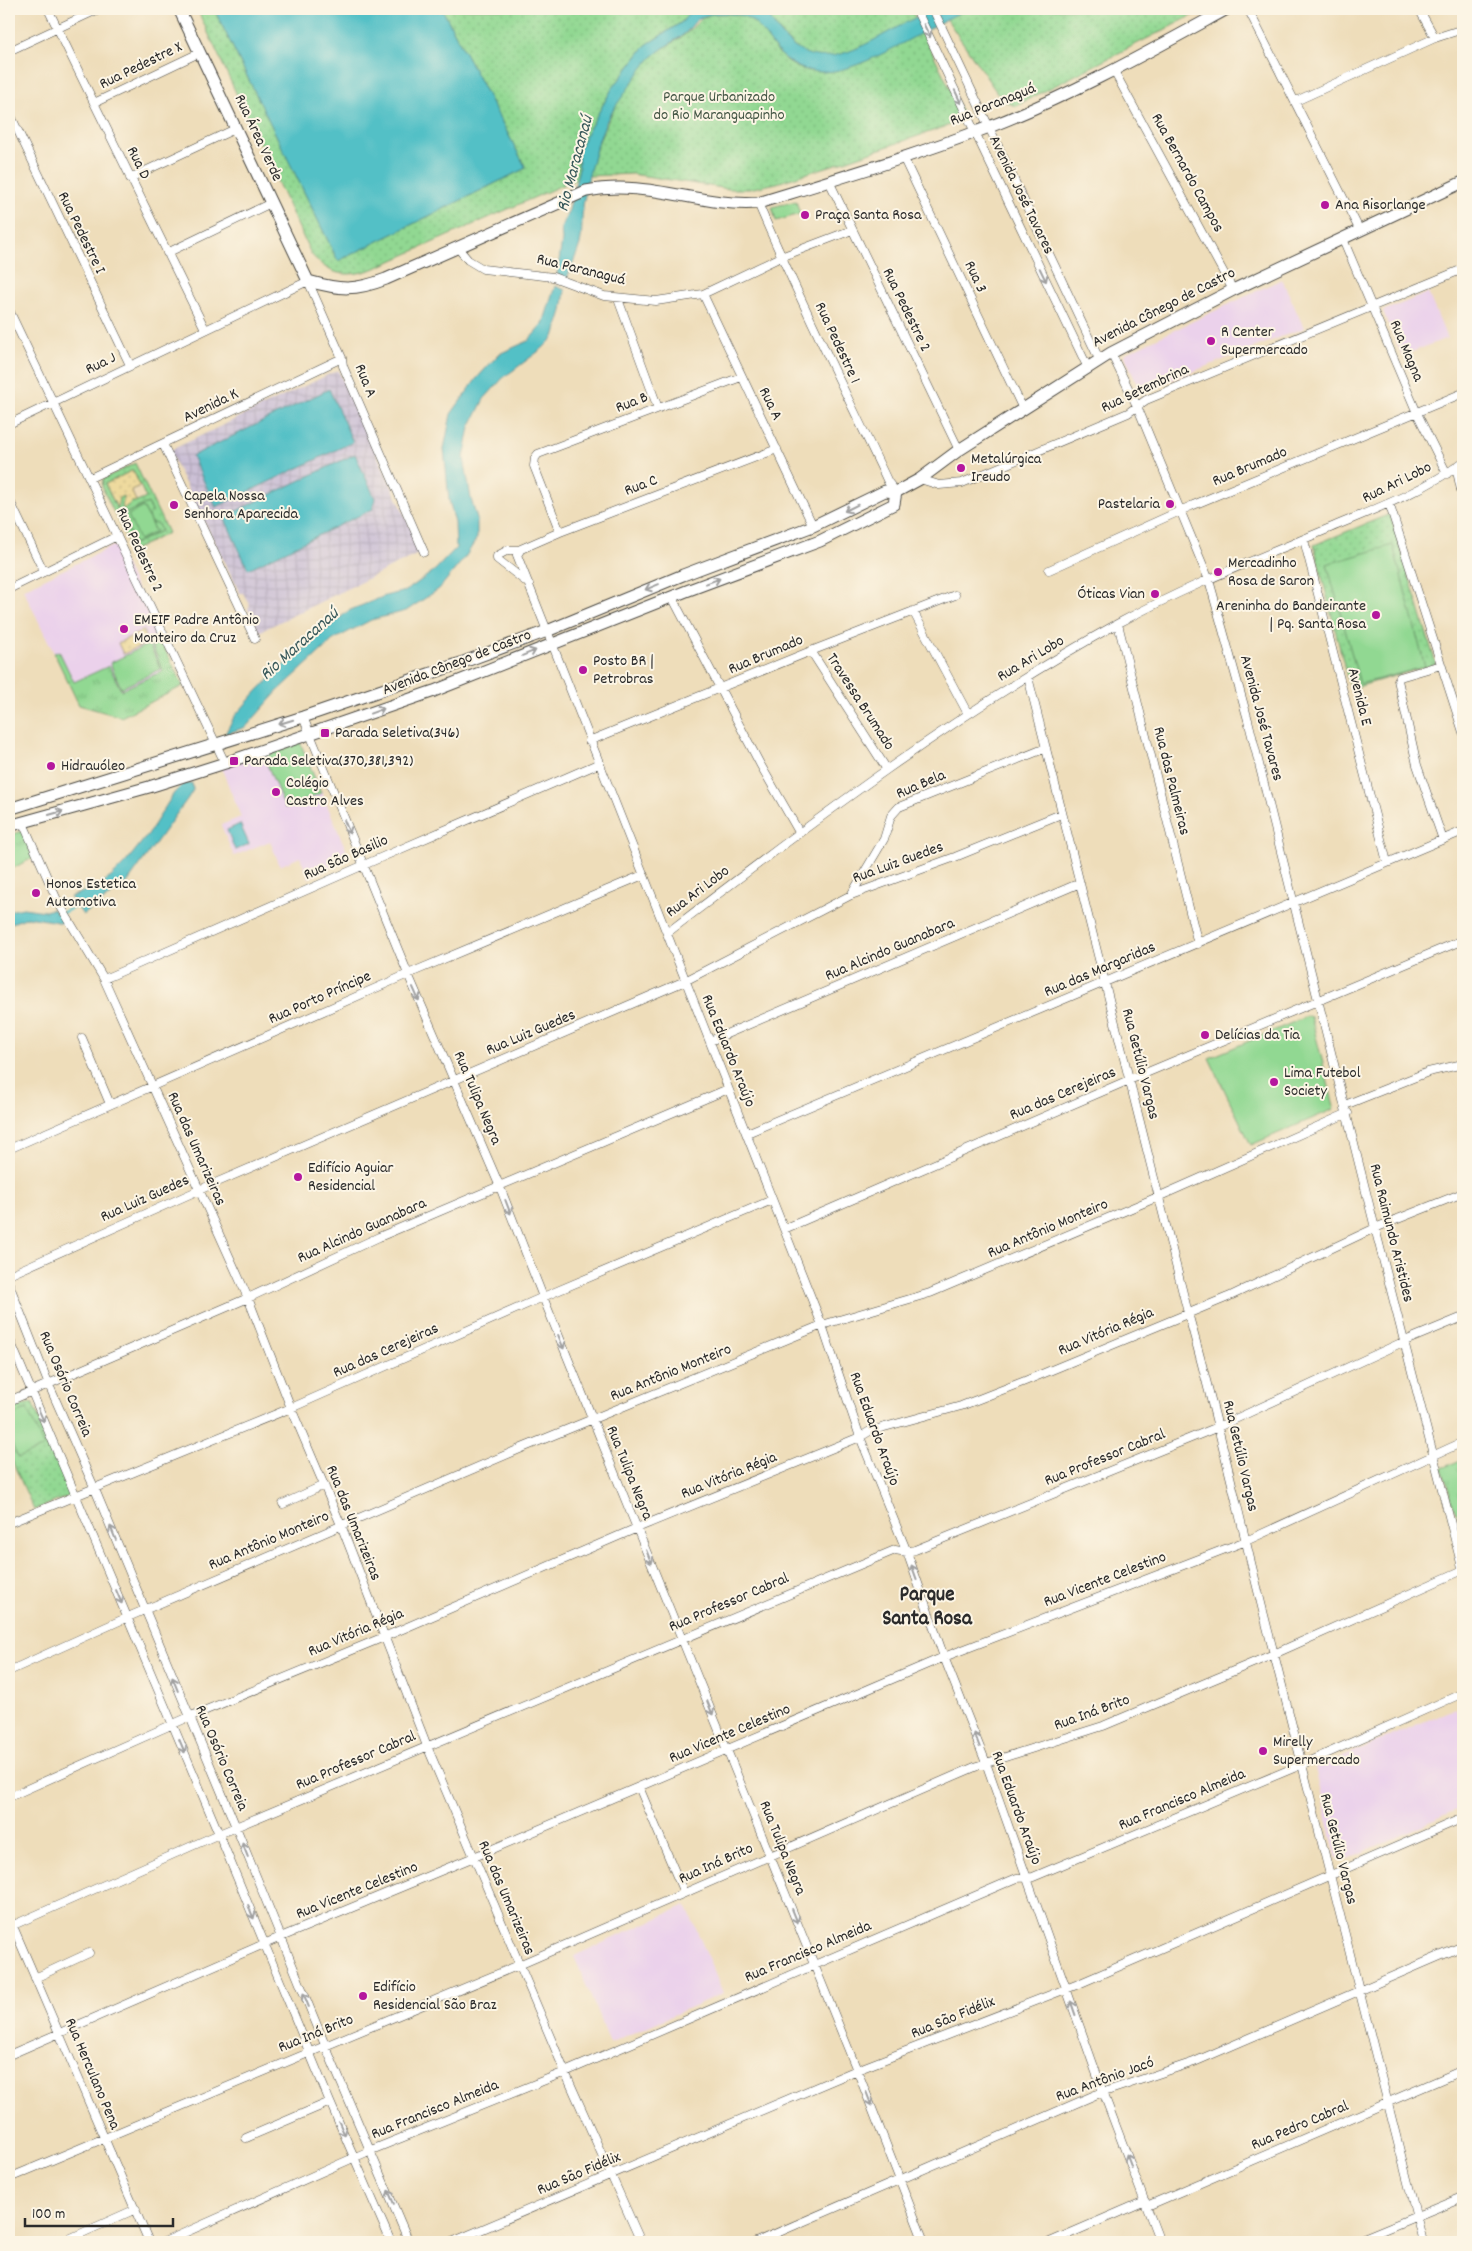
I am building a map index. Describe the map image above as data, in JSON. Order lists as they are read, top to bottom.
{
  "streets": {
    "main road": ["Rua Paranaguá", "Rua Área Verde", "Avenida Cônego de Castro"],
    "street": [
      "Rua Pedestre X",
      "Rua D",
      "Rua Bernardo Campos",
      "Avenida José Tavares",
      "Rua Pedestre I",
      "Rua 3",
      "Rua Pedestre 2",
      "Rua Pedestre 1",
      "Rua Magna",
      "Rua J",
      "Rua A",
      "Rua Setembrina",
      "Rua B",
      "Avenida K",
      "Rua Brumado",
      "Rua Ari Lobo",
      "Rua C",
      "Avenida E",
      "Travessa Brumado",
      "Rua das Palmeiras",
      "Rua Bela",
      "Rua São Basilio",
      "Rua Luiz Guedes",
      "Rua Alcindo Guanabara",
      "Rua das Margaridas",
      "Rua Porto Príncipe",
      "Rua Eduardo Araújo",
      "Rua Getúlio Vargas",
      "Rua das Cerejeiras",
      "Rua Tulipa Negra",
      "Rua das Umarizeiras",
      "Rua Antônio Monteiro",
      "Rua Raimundo Aristides",
      "Rua Vitória Régia",
      "Rua Osório Correia",
      "Rua Professor Cabral",
      "Rua Vicente Celestino",
      "Rua Iná Brito",
      "Rua Francisco Almeida",
      "Rua São Fidélix",
      "Rua Herculano Pena",
      "Rua Antônio Jacó",
      "Rua Pedro Cabral"
    ]
  },
  "crossings": [
    ["Rua Pedestre X", "Rua Área Verde"],
    ["Rua Pedestre X", "Rua D"],
    ["Rua Paranaguá", "Rua Bernardo Campos"],
    ["Rua Paranaguá", "Avenida José Tavares"],
    ["Rua Paranaguá", "Rua 3"],
    ["Rua Paranaguá", "Rua Pedestre 2"],
    ["Rua Paranaguá", "Rua Pedestre 1"],
    ["Rua Paranaguá", "Rua A"],
    ["Rua Área Verde", "Rua A"],
    ["Rua Área Verde", "Avenida K"],
    ["Rua D", "Rua J"],
    ["Rua Bernardo Campos", "Avenida Cônego de Castro"],
    ["Avenida José Tavares", "Avenida Cônego de Castro"],
    ["Avenida José Tavares", "Rua Setembrina"],
    ["Avenida José Tavares", "Rua Brumado"],
    ["Avenida José Tavares", "Rua Ari Lobo"],
    ["Avenida José Tavares", "Rua das Margaridas"],
    ["Avenida José Tavares", "Rua Raimundo Aristides"],
    ["Rua Pedestre I", "Rua J"],
    ["Rua 3", "Avenida Cônego de Castro"],
    ["Avenida Cônego de Castro", "Rua Pedestre 2"],
    ["Avenida Cônego de Castro", "Rua Pedestre 1"],
    ["Avenida Cônego de Castro", "Rua Magna"],
    ["Avenida Cônego de Castro", "Rua A"],
    ["Avenida Cônego de Castro", "Rua Setembrina"],
    ["Avenida Cônego de Castro", "Rua Eduardo Araújo"],
    ["Avenida Cônego de Castro", "Rua Tulipa Negra"],
    ["Avenida Cônego de Castro", "Rua das Umarizeiras"],
    ["Rua Pedestre 2", "Rua J"],
    ["Rua Pedestre 2", "Avenida K"],
    ["Rua Magna", "Rua Setembrina"],
    ["Rua Magna", "Rua Brumado"],
    ["Rua Magna", "Rua Ari Lobo"],
    ["Rua A", "Rua B"],
    ["Rua A", "Avenida K"],
    ["Rua A", "Rua C"],
    ["Rua B", "Rua C"],
    ["Rua Brumado", "Travessa Brumado"],
    ["Rua Brumado", "Rua Eduardo Araújo"],
    ["Rua Ari Lobo", "Avenida E"],
    ["Rua Ari Lobo", "Travessa Brumado"],
    ["Rua Ari Lobo", "Rua das Palmeiras"],
    ["Rua Ari Lobo", "Rua Eduardo Araújo"],
    ["Rua Ari Lobo", "Rua Getúlio Vargas"],
    ["Rua C", "Rua Eduardo Araújo"],
    ["Avenida E", "Rua das Margaridas"],
    ["Rua das Palmeiras", "Rua das Margaridas"],
    ["Rua Bela", "Rua Luiz Guedes"],
    ["Rua Bela", "Rua Getúlio Vargas"],
    ["Rua São Basilio", "Rua Eduardo Araújo"],
    ["Rua São Basilio", "Rua Tulipa Negra"],
    ["Rua São Basilio", "Rua das Umarizeiras"],
    ["Rua Luiz Guedes", "Rua Eduardo Araújo"],
    ["Rua Luiz Guedes", "Rua Getúlio Vargas"],
    ["Rua Luiz Guedes", "Rua Tulipa Negra"],
    ["Rua Luiz Guedes", "Rua das Umarizeiras"],
    ["Rua Alcindo Guanabara", "Rua Eduardo Araújo"],
    ["Rua Alcindo Guanabara", "Rua Getúlio Vargas"],
    ["Rua Alcindo Guanabara", "Rua Tulipa Negra"],
    ["Rua Alcindo Guanabara", "Rua das Umarizeiras"],
    ["Rua Alcindo Guanabara", "Rua Osório Correia"],
    ["Rua das Margaridas", "Rua Eduardo Araújo"],
    ["Rua das Margaridas", "Rua Getúlio Vargas"],
    ["Rua das Margaridas", "Rua Raimundo Aristides"],
    ["Rua Porto Príncipe", "Rua Eduardo Araújo"],
    ["Rua Porto Príncipe", "Rua Tulipa Negra"],
    ["Rua Porto Príncipe", "Rua das Umarizeiras"],
    ["Rua Eduardo Araújo", "Rua das Cerejeiras"],
    ["Rua Eduardo Araújo", "Rua Antônio Monteiro"],
    ["Rua Eduardo Araújo", "Rua Vitória Régia"],
    ["Rua Eduardo Araújo", "Rua Professor Cabral"],
    ["Rua Eduardo Araújo", "Rua Vicente Celestino"],
    ["Rua Eduardo Araújo", "Rua Iná Brito"],
    ["Rua Eduardo Araújo", "Rua Francisco Almeida"],
    ["Rua Eduardo Araújo", "Rua São Fidélix"],
    ["Rua Eduardo Araújo", "Rua Antônio Jacó"],
    ["Rua Eduardo Araújo", "Rua Pedro Cabral"],
    ["Rua Getúlio Vargas", "Rua das Cerejeiras"],
    ["Rua Getúlio Vargas", "Rua Antônio Monteiro"],
    ["Rua Getúlio Vargas", "Rua Vitória Régia"],
    ["Rua Getúlio Vargas", "Rua Professor Cabral"],
    ["Rua Getúlio Vargas", "Rua Vicente Celestino"],
    ["Rua Getúlio Vargas", "Rua Iná Brito"],
    ["Rua Getúlio Vargas", "Rua Francisco Almeida"],
    ["Rua Getúlio Vargas", "Rua São Fidélix"],
    ["Rua Getúlio Vargas", "Rua Antônio Jacó"],
    ["Rua Getúlio Vargas", "Rua Pedro Cabral"],
    ["Rua das Cerejeiras", "Rua Tulipa Negra"],
    ["Rua das Cerejeiras", "Rua das Umarizeiras"],
    ["Rua das Cerejeiras", "Rua Raimundo Aristides"],
    ["Rua das Cerejeiras", "Rua Osório Correia"],
    ["Rua Tulipa Negra", "Rua Antônio Monteiro"],
    ["Rua Tulipa Negra", "Rua Vitória Régia"],
    ["Rua Tulipa Negra", "Rua Professor Cabral"],
    ["Rua Tulipa Negra", "Rua Vicente Celestino"],
    ["Rua Tulipa Negra", "Rua Iná Brito"],
    ["Rua Tulipa Negra", "Rua Francisco Almeida"],
    ["Rua Tulipa Negra", "Rua São Fidélix"],
    ["Rua Tulipa Negra", "Rua Antônio Jacó"],
    ["Rua das Umarizeiras", "Rua Antônio Monteiro"],
    ["Rua das Umarizeiras", "Rua Vitória Régia"],
    ["Rua das Umarizeiras", "Rua Professor Cabral"],
    ["Rua das Umarizeiras", "Rua Vicente Celestino"],
    ["Rua das Umarizeiras", "Rua Iná Brito"],
    ["Rua das Umarizeiras", "Rua Francisco Almeida"],
    ["Rua das Umarizeiras", "Rua São Fidélix"],
    ["Rua Antônio Monteiro", "Rua Raimundo Aristides"],
    ["Rua Antônio Monteiro", "Rua Osório Correia"],
    ["Rua Raimundo Aristides", "Rua Vitória Régia"],
    ["Rua Raimundo Aristides", "Rua Professor Cabral"],
    ["Rua Raimundo Aristides", "Rua Vicente Celestino"],
    ["Rua Raimundo Aristides", "Rua Iná Brito"],
    ["Rua Vitória Régia", "Rua Osório Correia"],
    ["Rua Osório Correia", "Rua Professor Cabral"],
    ["Rua Osório Correia", "Rua Vicente Celestino"],
    ["Rua Osório Correia", "Rua Iná Brito"],
    ["Rua Osório Correia", "Rua Francisco Almeida"],
    ["Rua Professor Cabral", "Rua Herculano Pena"],
    ["Rua Vicente Celestino", "Rua Herculano Pena"],
    ["Rua Iná Brito", "Rua Herculano Pena"]
  ],
  "one_way": ["Rua Tulipa Negra"],
  "districts": ["Parque Santa Rosa"],
  "water": ["Rio Maracanaú"],
  "parks": ["Parque Urbanizado do Rio Maranguapinho"],
  "places": {
    "other": [
      "Ana Risorlange",
      "Praça Santa Rosa",
      "R Center Supermercado",
      "Metalúrgica Ireudo",
      "Pastelaria",
      "Capela Nossa Senhora Aparecida",
      "Mercadinho Rosa de Saron",
      "Óticas Vian",
      "Areninha do Bandeirante | Pq. Santa Rosa",
      "EMEIF Padre Antônio Monteiro da Cruz",
      "Posto BR | Petrobras",
      "Hidrauóleo",
      "Colégio Castro Alves",
      "Honos Estetica Automotiva",
      "Delícias da Tia",
      "Lima Futebol Society",
      "Edifício Aguiar Residencial",
      "Mirelly Supermercado",
      "Edifício Residencial São Braz"
    ],
    "transit": ["Parada Seletiva(346)", "Parada Seletiva(370,381,392)"]
  },
  "scale_bar": "100 m"
}
